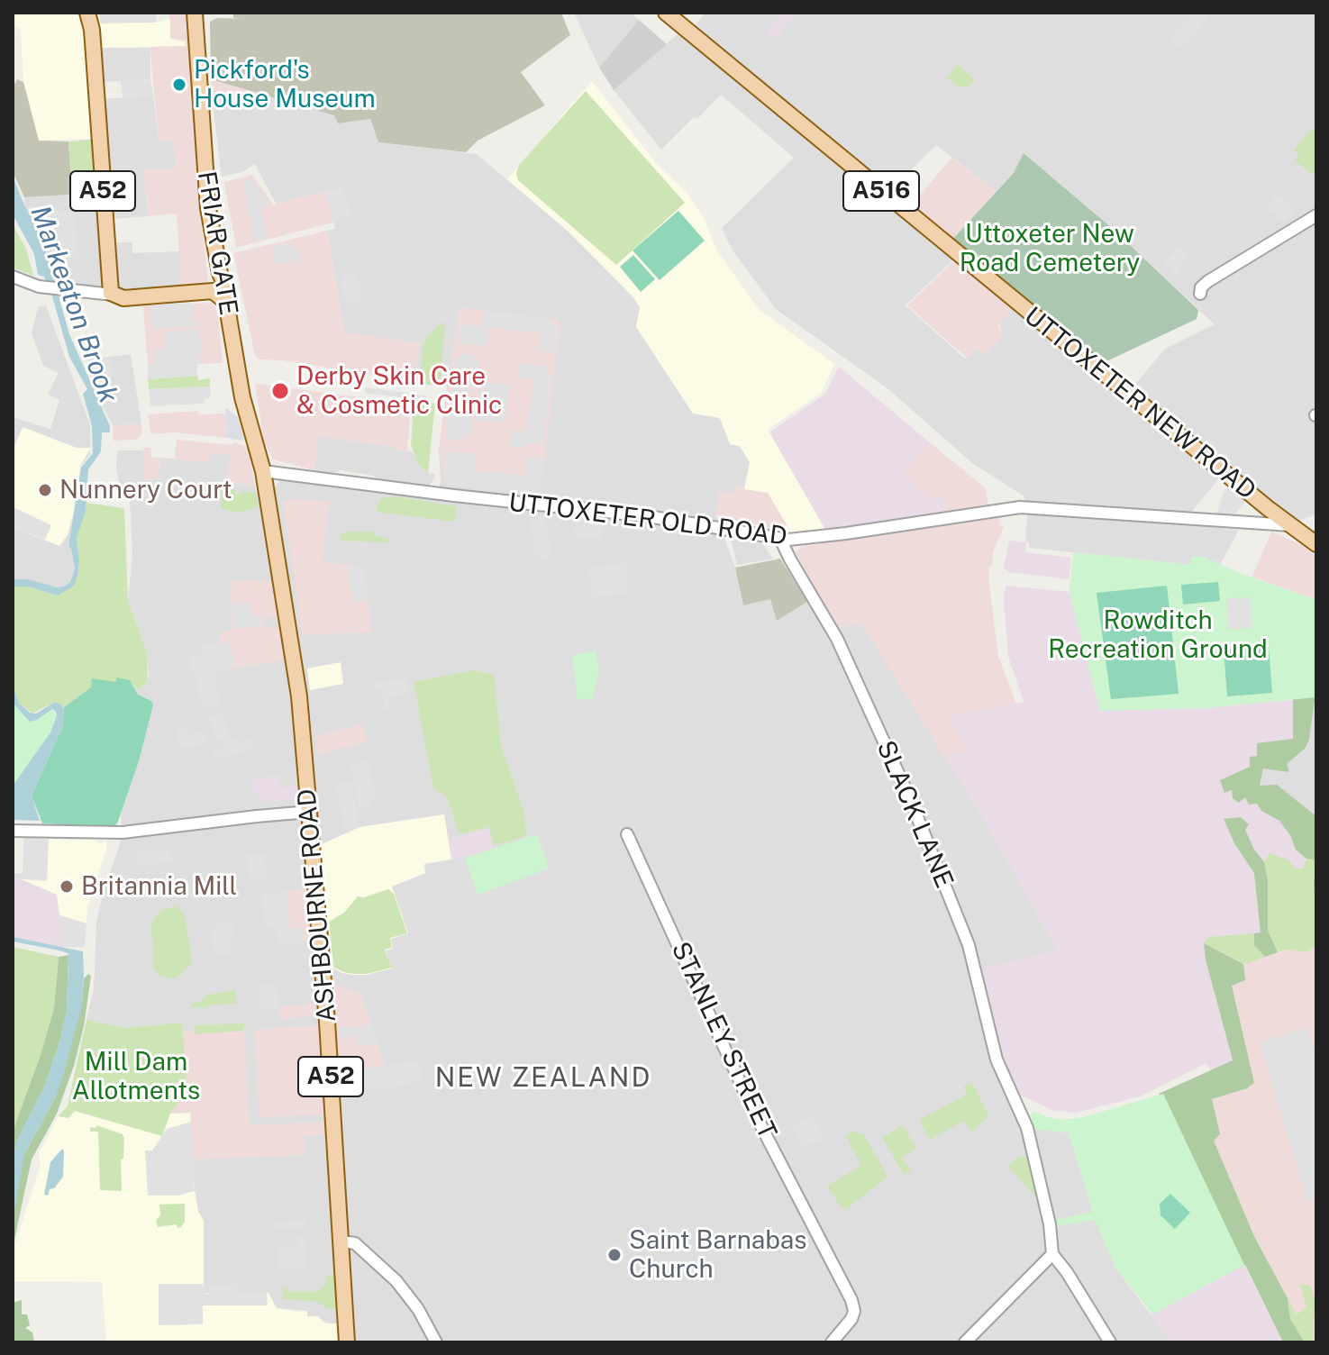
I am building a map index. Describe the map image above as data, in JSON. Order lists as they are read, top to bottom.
{
  "streets": {
    "main road": [
      "A52",
      "A516",
      "FRIAR GATE",
      "UTTOXETER NEW ROAD",
      "ASHBOURNE ROAD"
    ],
    "street": ["UTTOXETER OLD ROAD", "SLACK LANE", "STANLEY STREET"]
  },
  "crossings": [
    ["FRIAR GATE", "UTTOXETER OLD ROAD"],
    ["FRIAR GATE", "ASHBOURNE ROAD"],
    ["UTTOXETER NEW ROAD", "UTTOXETER OLD ROAD"],
    ["UTTOXETER OLD ROAD", "SLACK LANE"],
    ["UTTOXETER OLD ROAD", "ASHBOURNE ROAD"]
  ],
  "districts": ["NEW ZEALAND"],
  "water": ["Markeaton Brook"],
  "parks": ["Uttoxeter New Road Cemetery", "Rowditch Recreation Ground", "Mill Dam Allotments"],
  "places": [
    "Pickford's House Museum",
    "Derby Skin Care & Cosmetic Clinic",
    "Nunnery Court",
    "Britannia Mill",
    "Saint Barnabas Church"
  ]
}
